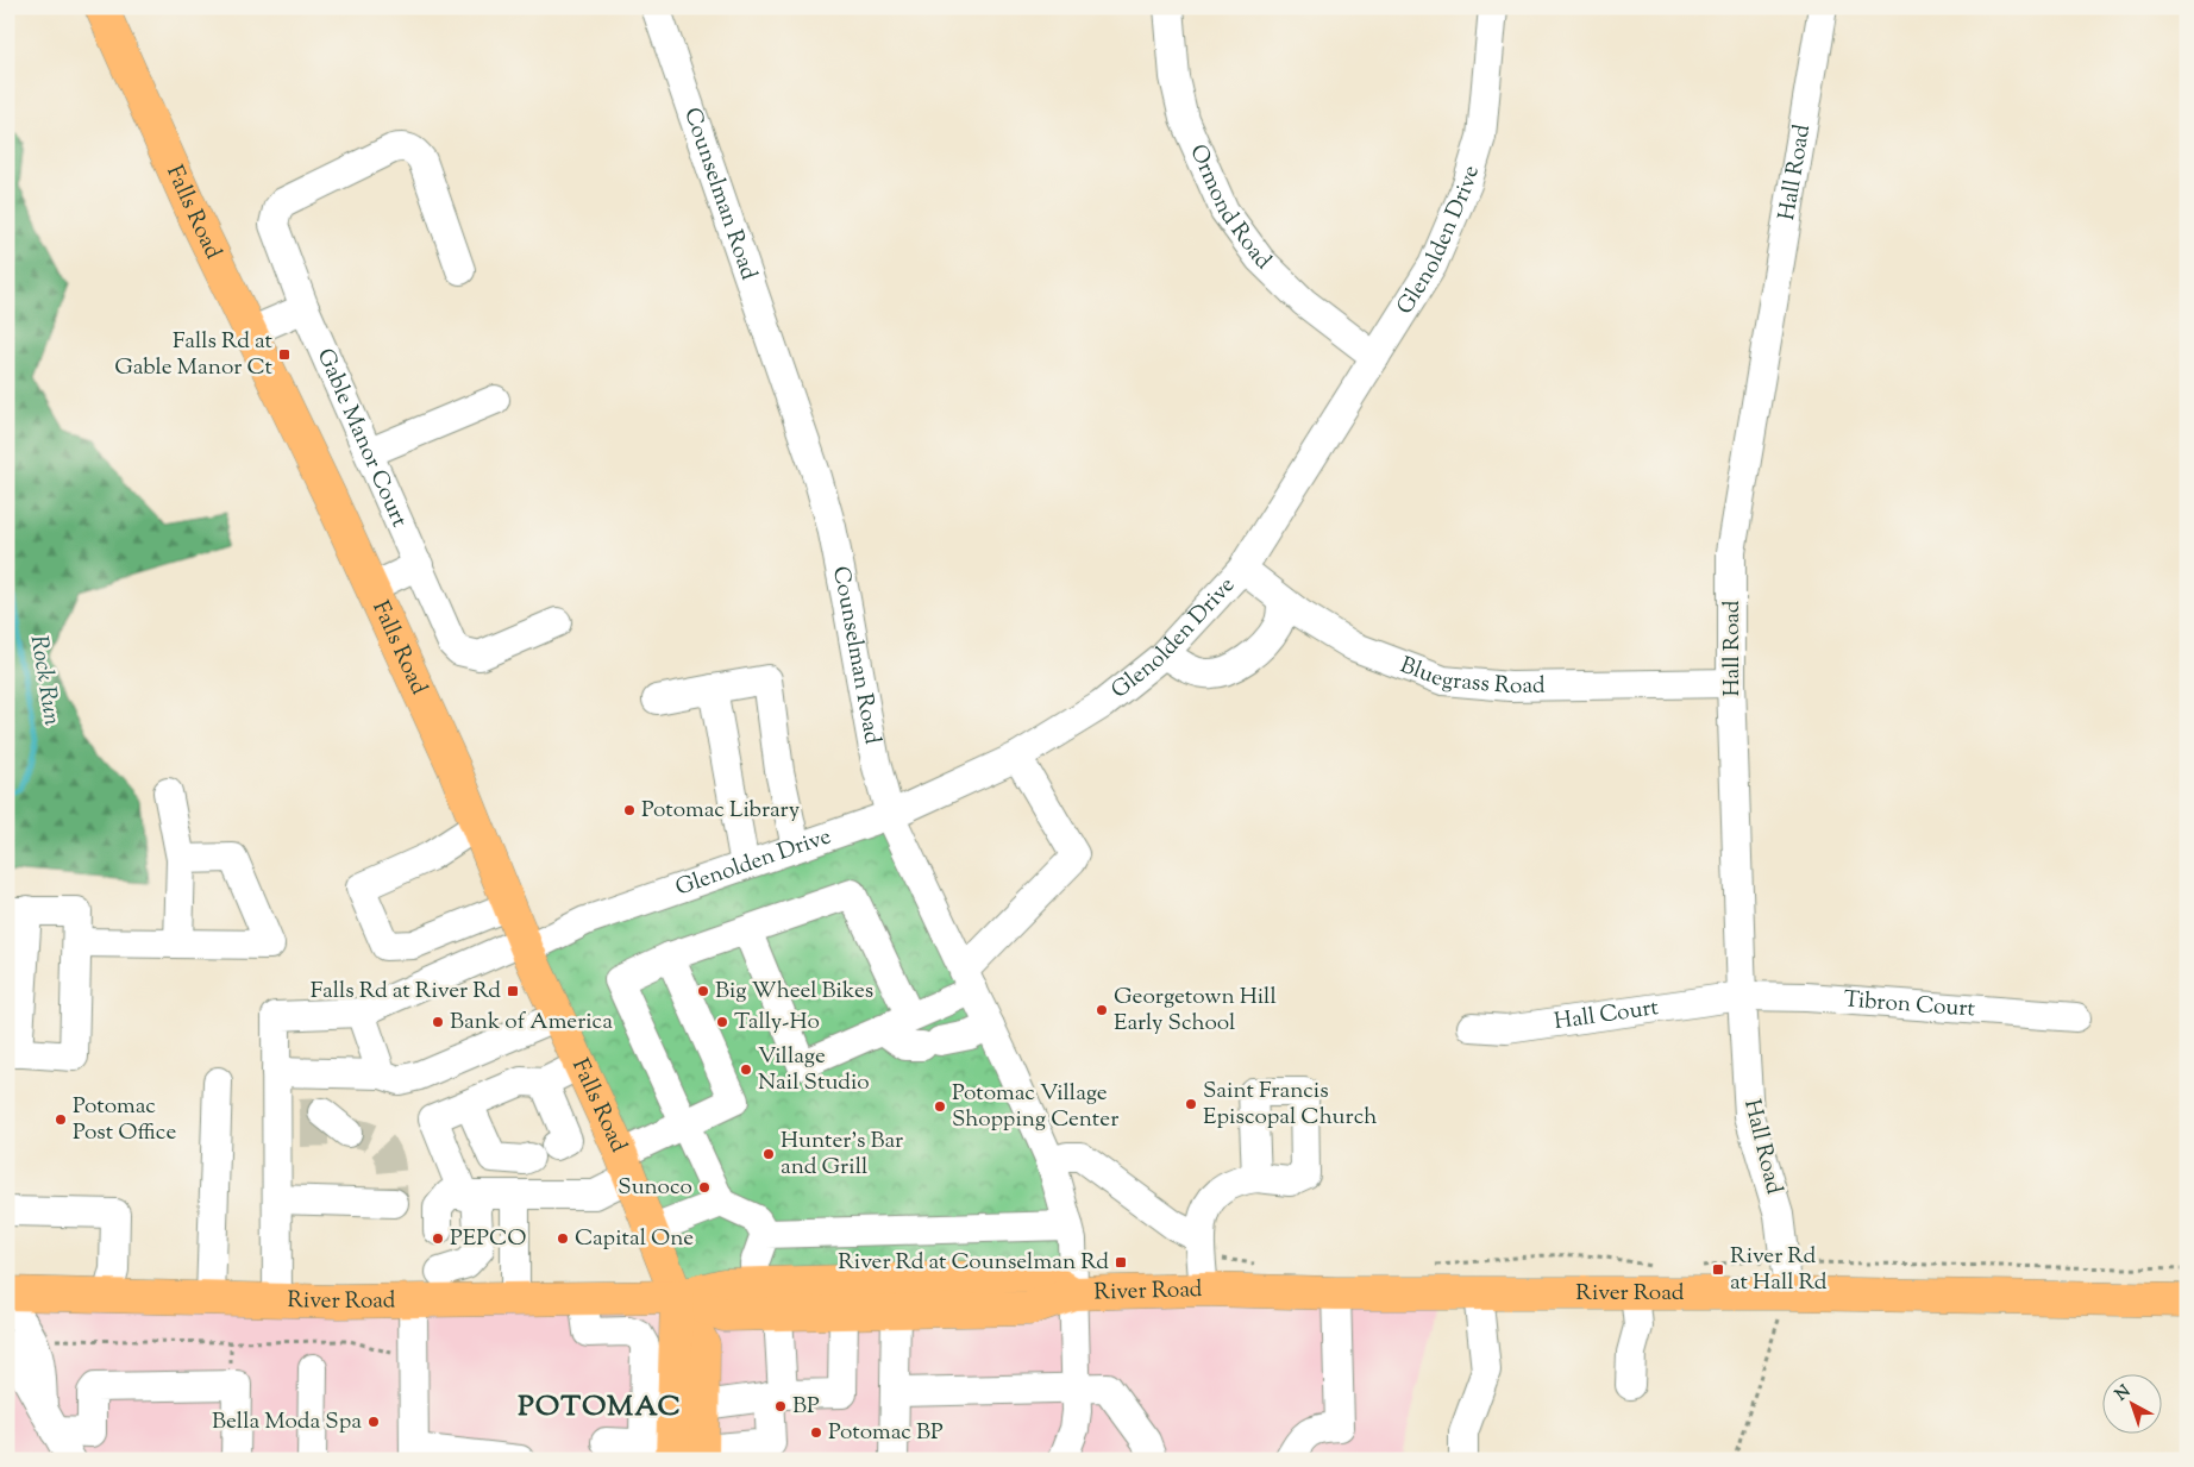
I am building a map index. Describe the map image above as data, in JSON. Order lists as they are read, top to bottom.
{
  "streets": {
    "main road": ["Falls Road", "River Road"],
    "street": [
      "Hall Road",
      "Counselman Road",
      "Ormond Road",
      "Glenolden Drive",
      "Gable Manor Court",
      "Bluegrass Road",
      "Tibron Court",
      "Hall Court"
    ]
  },
  "crossings": [
    ["Hall Road", "Bluegrass Road"],
    ["Hall Road", "Tibron Court"],
    ["Hall Road", "Hall Court"],
    ["Hall Road", "River Road"],
    ["Counselman Road", "Glenolden Drive"],
    ["Counselman Road", "River Road"],
    ["Ormond Road", "Glenolden Drive"],
    ["Falls Road", "Glenolden Drive"],
    ["Falls Road", "River Road"],
    ["Glenolden Drive", "Bluegrass Road"],
    ["Tibron Court", "Hall Court"]
  ],
  "districts": ["POTOMAC"],
  "water": ["Rock Run"],
  "places": {
    "transit": [
      "Falls Rd at Gable Manor Ct",
      "Falls Rd at River Rd",
      "River Rd at Counselman Rd",
      "River Rd at Hall Rd"
    ],
    "other": [
      "Potomac Library",
      "Big Wheel Bikes",
      "Georgetown Hill Early School",
      "Bank of America",
      "Tally-Ho",
      "Village Nail Studio",
      "Saint Francis Episcopal Church",
      "Potomac Village Shopping Center",
      "Potomac Post Office",
      "Hunter's Bar and Grill",
      "Sunoco",
      "PEPCO",
      "Capital One",
      "BP",
      "Bella Moda Spa",
      "Potomac BP"
    ]
  },
  "north": "top left"
}
